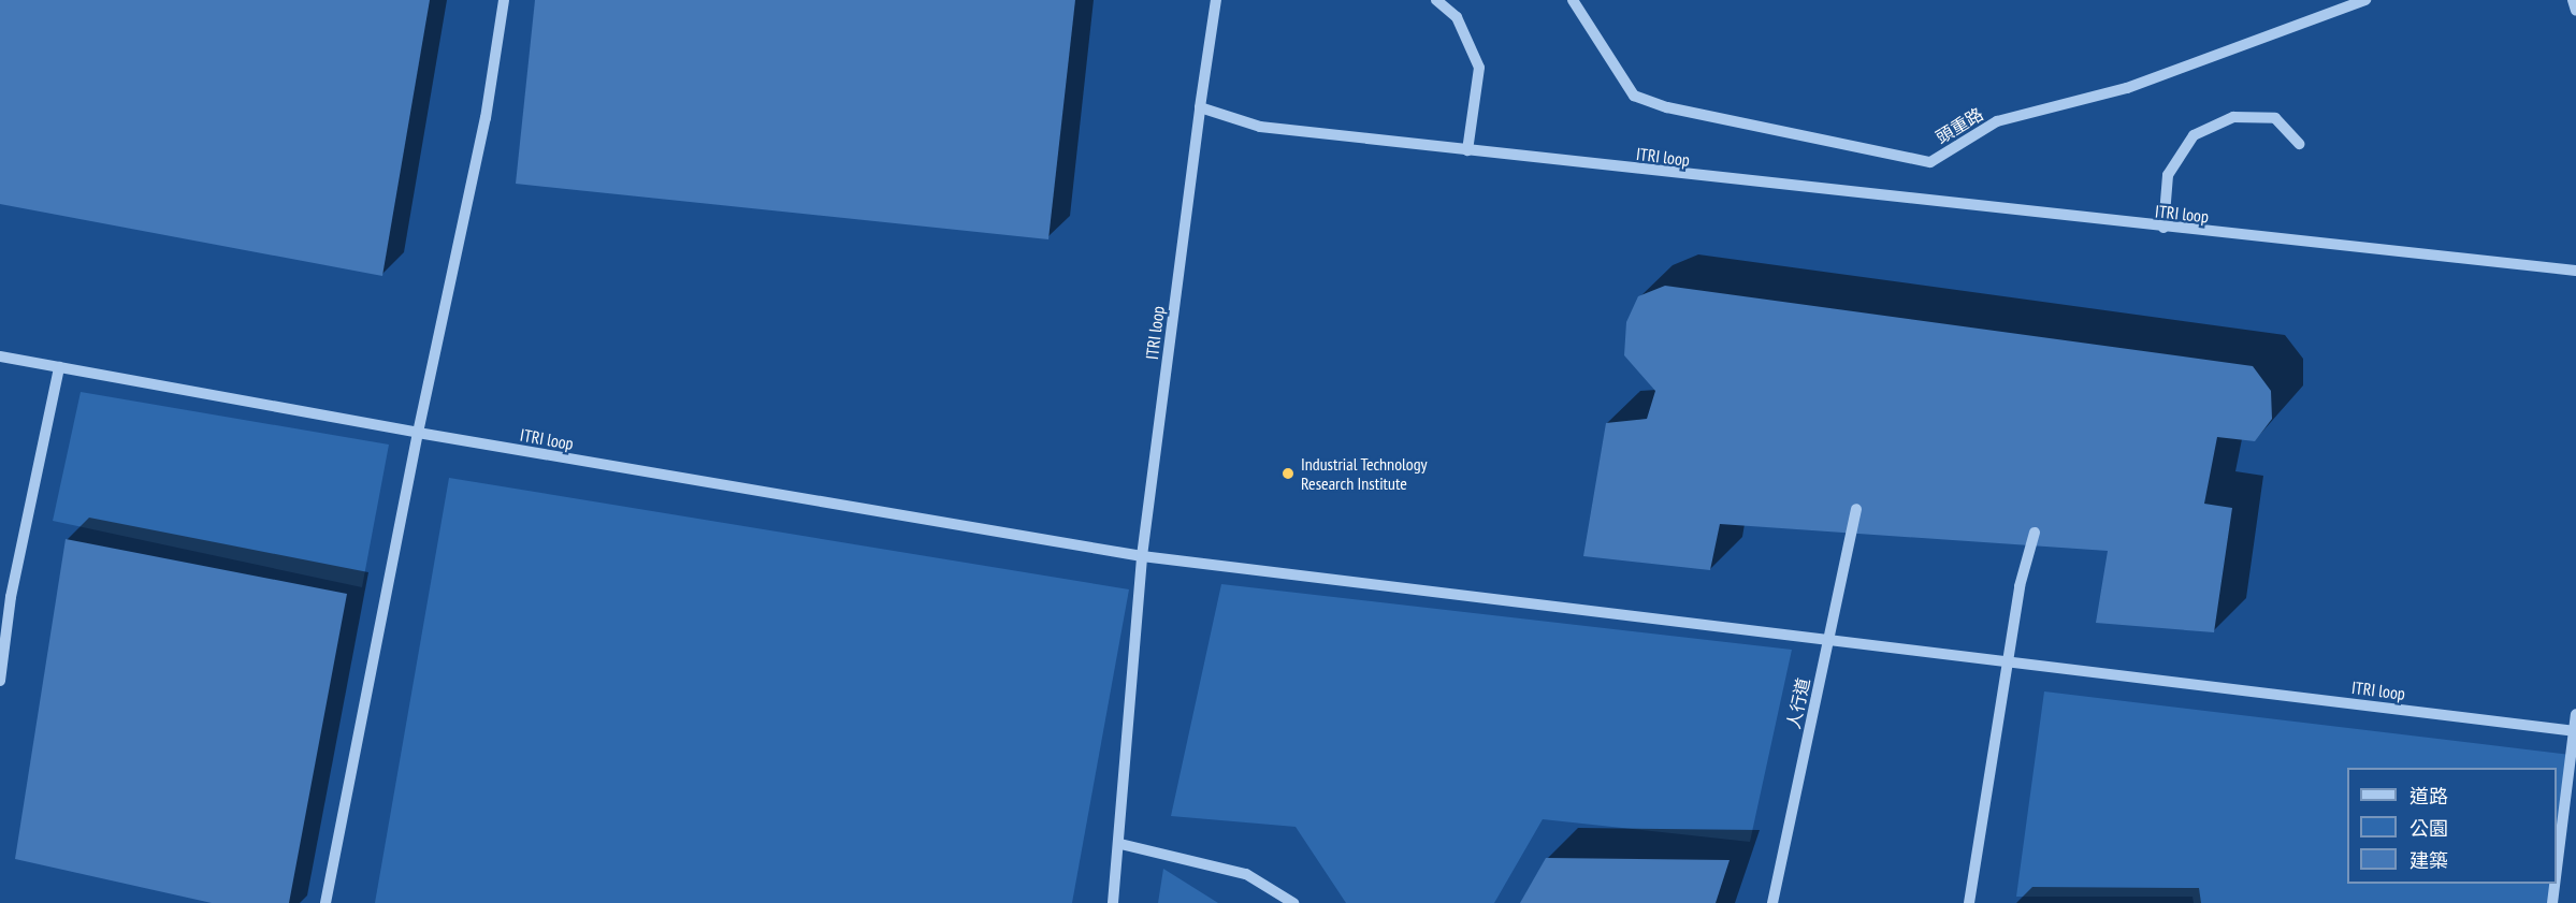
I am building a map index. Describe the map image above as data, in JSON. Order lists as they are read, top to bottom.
{
  "streets": {
    "street": ["頭重路", "ITRI loop", "人行道"]
  },
  "places": ["Industrial Technology Research Institute"],
  "legend": ["道路", "公園", "建築"]
}
